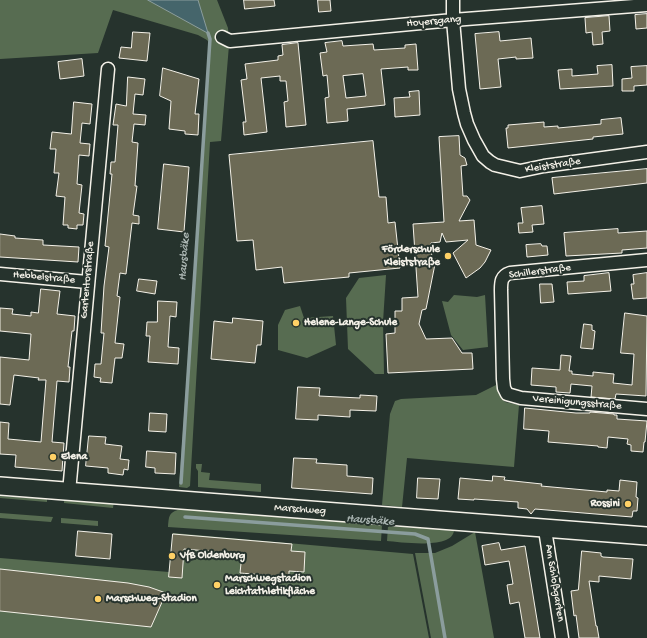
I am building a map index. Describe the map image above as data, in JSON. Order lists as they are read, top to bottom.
{
  "streets": {
    "street": [
      "Hoyersgang",
      "Kleiststraße",
      "Schillerstraße",
      "Hebbelstraße",
      "Gartentorstraße",
      "Vereinigungsstraße",
      "Marschweg",
      "Am Schloßgarten"
    ]
  },
  "crossings": [
    ["Hoyersgang", "Kleiststraße"],
    ["Schillerstraße", "Vereinigungsstraße"],
    ["Hebbelstraße", "Gartentorstraße"],
    ["Gartentorstraße", "Marschweg"],
    ["Marschweg", "Am Schloßgarten"]
  ],
  "water": ["Hausbäke"],
  "places": [
    "Förderschule Kleiststraße",
    "Helene-Lange-Schule",
    "Elena",
    "Rossini",
    "VfB Oldenburg",
    "Marschwegstadion Leichtathletikfläche",
    "Marschweg-Stadion"
  ]
}
